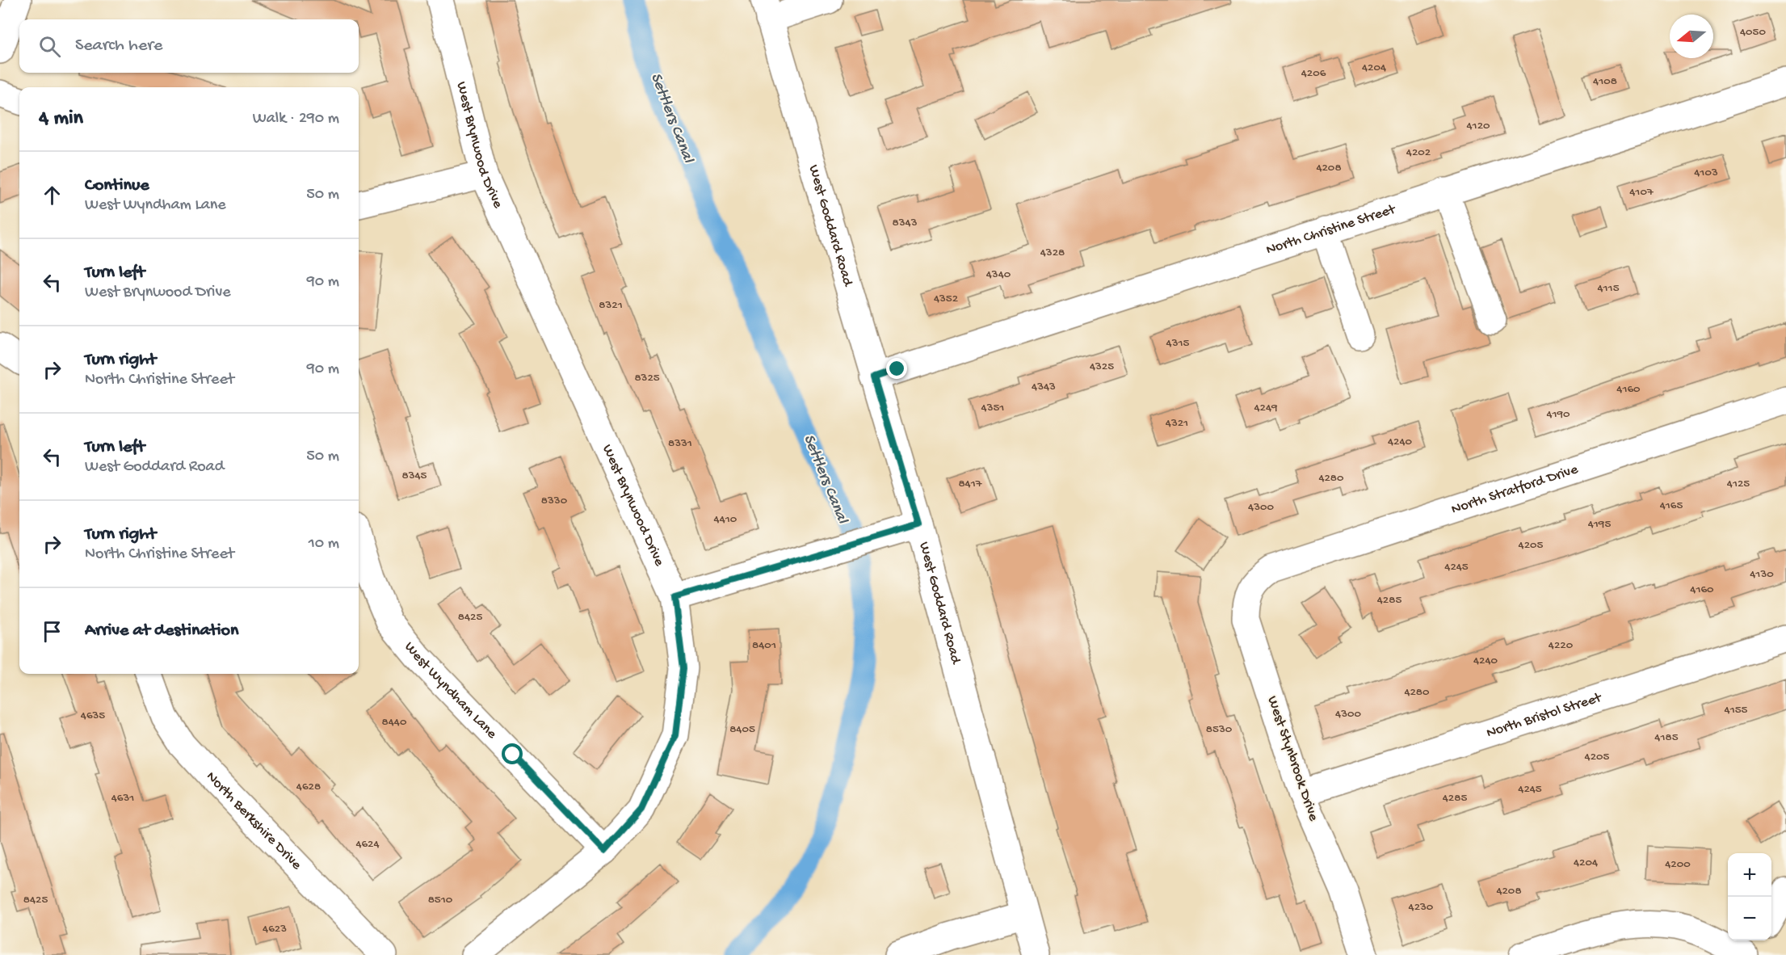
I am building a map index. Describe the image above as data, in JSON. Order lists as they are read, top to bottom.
{
  "streets": {
    "street": [
      "West Brynwood Drive",
      "West Goddard Road",
      "North Christine Street",
      "North Stratford Drive",
      "West Wyndham Lane",
      "North Bristol Street",
      "West Stynbrook Drive",
      "North Berkshire Drive"
    ]
  },
  "crossings": [
    ["West Brynwood Drive", "West Wyndham Lane"],
    ["West Goddard Road", "North Christine Street"],
    ["North Stratford Drive", "West Stynbrook Drive"],
    ["North Bristol Street", "West Stynbrook Drive"]
  ],
  "water": ["Settlers Canal"],
  "house_numbers": [
    "4050",
    "4204",
    "4206",
    "4108",
    "4120",
    "4202",
    "4208",
    "4103",
    "4107",
    "8343",
    "4328",
    "4340",
    "4115",
    "4352",
    "8321",
    "4315",
    "4325",
    "8325",
    "4343",
    "4160",
    "4351",
    "4249",
    "4190",
    "4321",
    "4240",
    "8331",
    "8345",
    "4280",
    "8417",
    "4125",
    "8330",
    "4165",
    "4300",
    "4410",
    "4195",
    "4205",
    "4245",
    "4130",
    "4160",
    "4285",
    "8425",
    "8401",
    "4220",
    "4240",
    "4280",
    "4155",
    "4300",
    "4635",
    "8440",
    "8405",
    "8530",
    "4185",
    "4205",
    "4628",
    "4245",
    "4631",
    "4285",
    "4624",
    "4204",
    "4200",
    "4208",
    "8425",
    "8510",
    "4230",
    "4623"
  ],
  "north": "left",
  "page": {
    "search": "Search here",
    "heading": ["4 min", "Walk · 290 m"],
    "list": [
      ["Continue", "West Wyndham Lane", "50 m"],
      ["Turn left", "West Brynwood Drive", "90 m"],
      ["Turn right", "North Christine Street", "90 m"],
      ["Turn left", "West Goddard Road", "50 m"],
      ["Turn right", "North Christine Street", "10 m"],
      "Arrive at destination"
    ],
    "map_buttons": ["+", "−"]
  }
}
